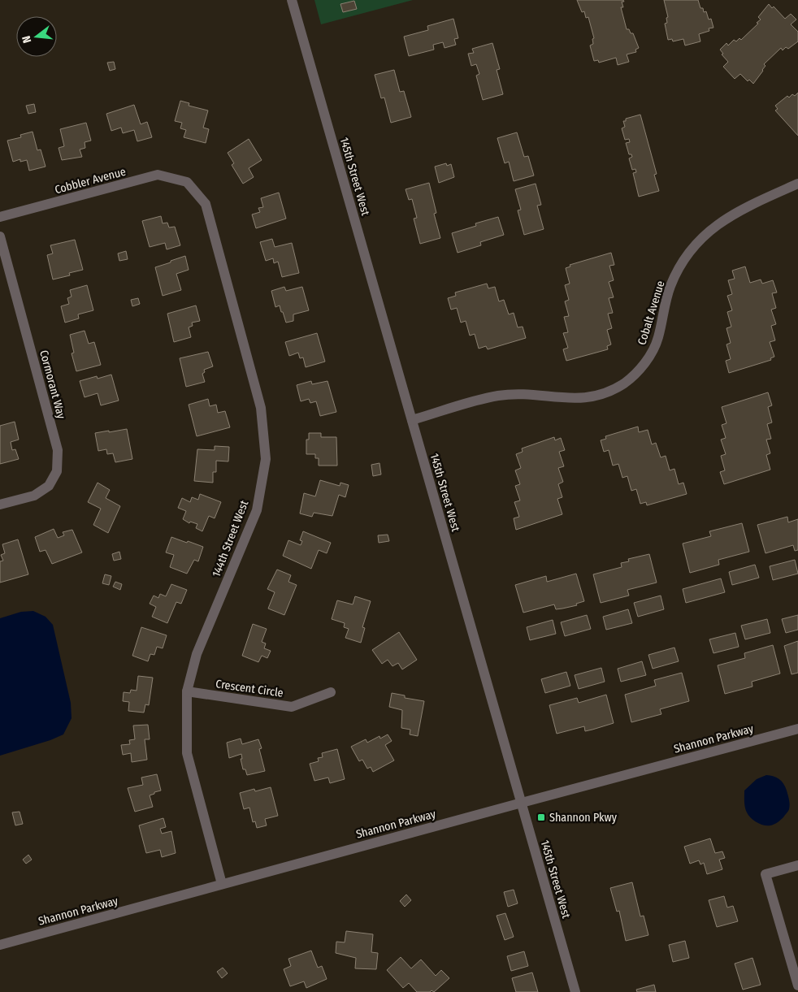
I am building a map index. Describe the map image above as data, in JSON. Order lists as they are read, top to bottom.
{
  "streets": {
    "street": [
      "145th Street West",
      "Cobbler Avenue",
      "Cobalt Avenue",
      "Cormorant Way",
      "144th Street West",
      "Crescent Circle",
      "Shannon Parkway"
    ]
  },
  "crossings": [
    ["145th Street West", "Cobalt Avenue"],
    ["145th Street West", "Shannon Parkway"],
    ["Cobbler Avenue", "144th Street West"],
    ["144th Street West", "Crescent Circle"],
    ["144th Street West", "Shannon Parkway"]
  ],
  "places": {
    "transit": ["Shannon Pkwy"]
  },
  "north": "left"
}
